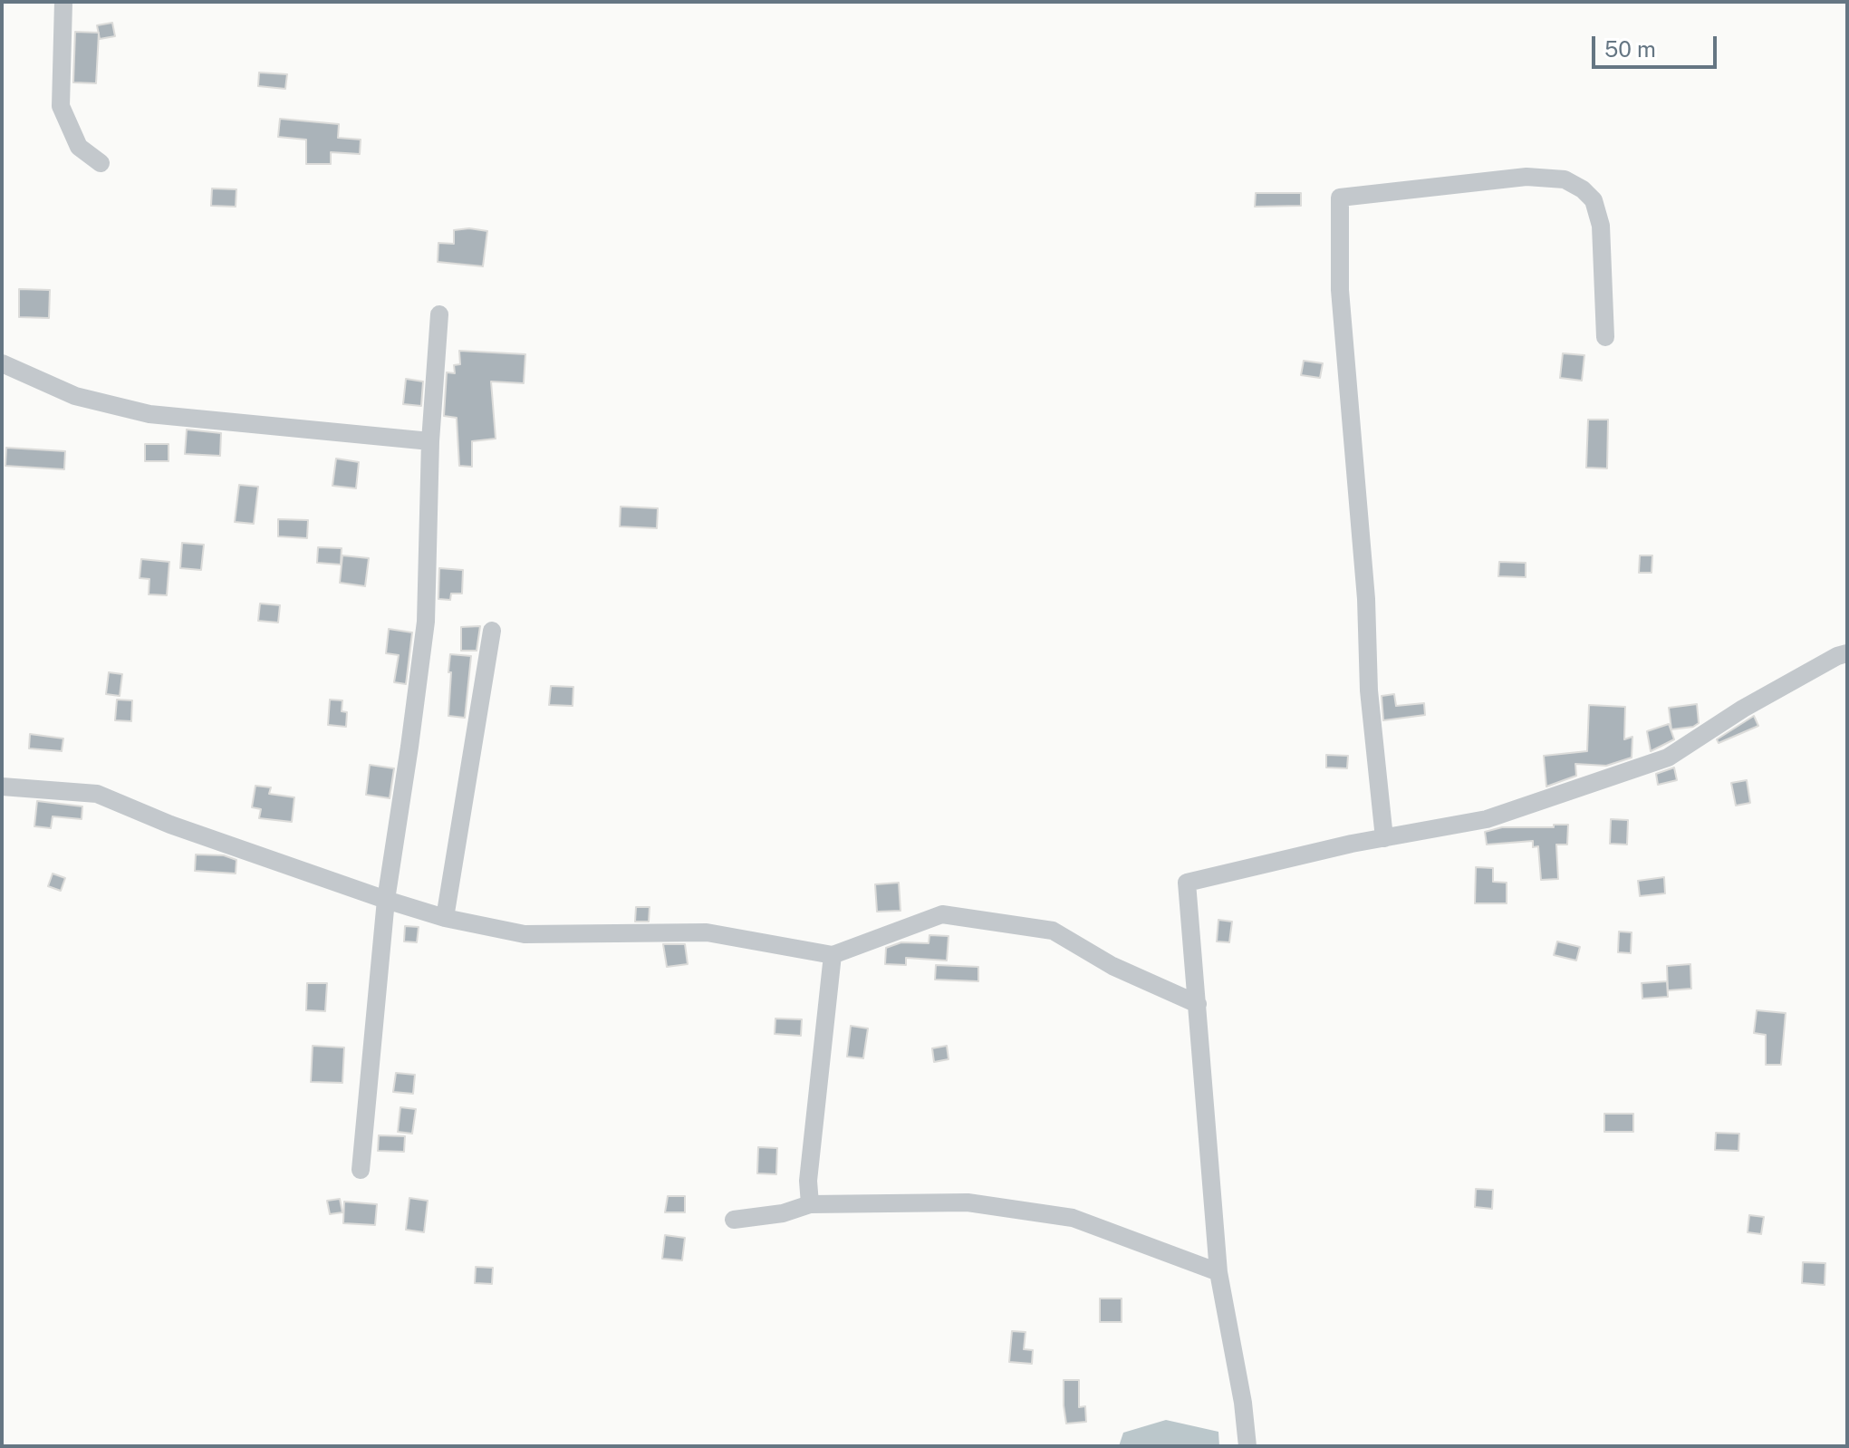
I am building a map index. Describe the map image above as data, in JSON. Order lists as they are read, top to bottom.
{
  "scale_bar": "50 m"
}
